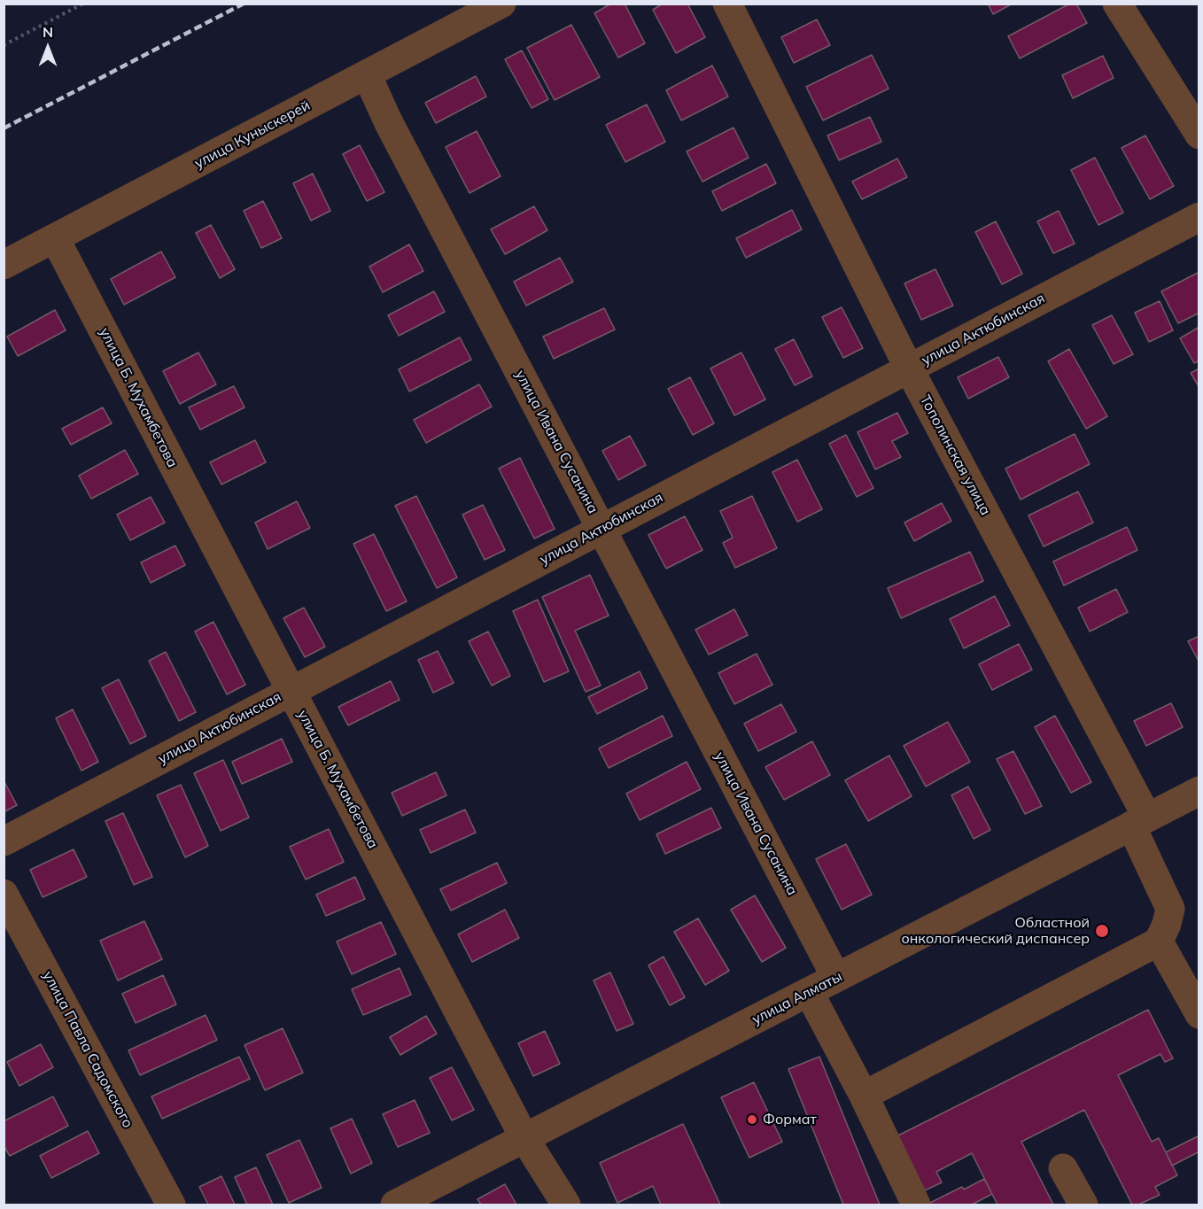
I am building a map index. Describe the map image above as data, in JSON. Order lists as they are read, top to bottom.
{
  "streets": {
    "street": [
      "улица Куныскерей",
      "улица Актюбинская",
      "улица Б. Мухамбетова",
      "улица Ивана Сусанина",
      "Тополинская улица",
      "улица Алматы",
      "улица Павла Садомского"
    ]
  },
  "crossings": [
    ["улица Куныскерей", "улица Б. Мухамбетова"],
    ["улица Куныскерей", "улица Ивана Сусанина"],
    ["улица Актюбинская", "улица Б. Мухамбетова"],
    ["улица Актюбинская", "улица Ивана Сусанина"],
    ["улица Актюбинская", "Тополинская улица"],
    ["улица Б. Мухамбетова", "улица Алматы"],
    ["улица Ивана Сусанина", "улица Алматы"],
    ["Тополинская улица", "улица Алматы"]
  ],
  "places": ["Областной онкологический диспансер", "Формат"],
  "north": "top"
}
